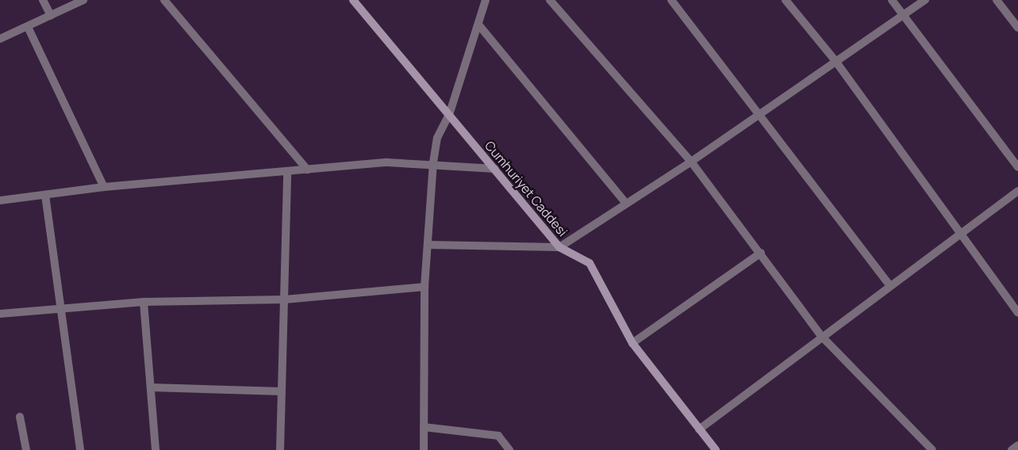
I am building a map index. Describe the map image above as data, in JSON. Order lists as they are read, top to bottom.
{
  "streets": {
    "main road": ["Cumhuriyet Caddesi"]
  }
}
